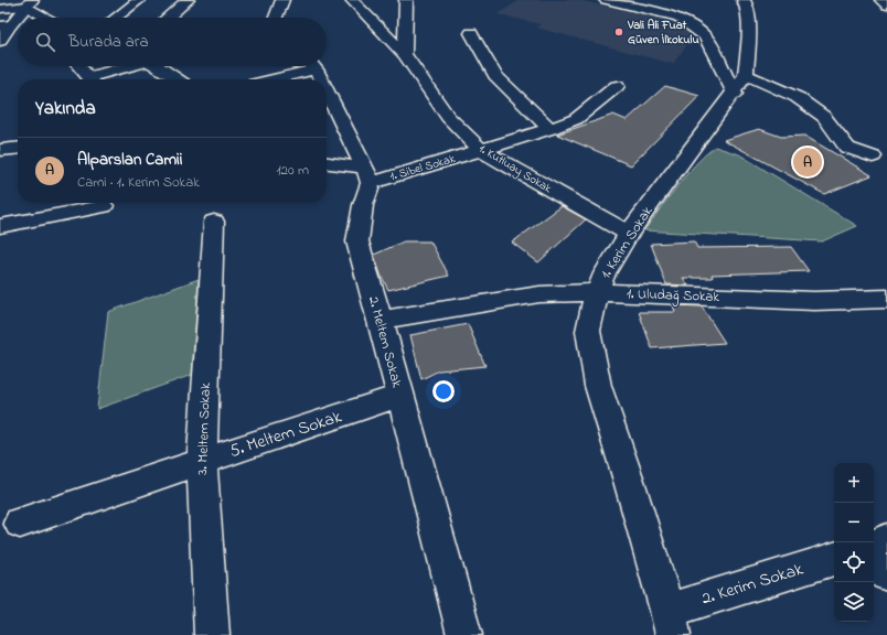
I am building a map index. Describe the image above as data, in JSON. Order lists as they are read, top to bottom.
{
  "streets": {
    "street": [
      "1. Sibel Sokak",
      "1. Kutluay Sokak",
      "1. Kerim Sokak",
      "1. Uludağ Sokak",
      "2. Meltem Sokak",
      "3. Meltem Sokak",
      "5. Meltem Sokak",
      "2. Kerim Sokak"
    ]
  },
  "crossings": [
    ["1. Sibel Sokak", "1. Kutluay Sokak"],
    ["1. Sibel Sokak", "2. Meltem Sokak"],
    ["1. Kutluay Sokak", "1. Kerim Sokak"],
    ["1. Kerim Sokak", "1. Uludağ Sokak"],
    ["1. Kerim Sokak", "2. Kerim Sokak"],
    ["1. Uludağ Sokak", "2. Meltem Sokak"],
    ["2. Meltem Sokak", "5. Meltem Sokak"],
    ["3. Meltem Sokak", "5. Meltem Sokak"]
  ],
  "places": ["Vali Ali Fuat Güven İlkokulu"],
  "page": {
    "search": "Burada ara",
    "heading": "Yakında",
    "list": [
      {
        "mark": "A",
        "name": "Alparslan Camii",
        "note": "Cami · 1. Kerim Sokak",
        "value": "120 m"
      }
    ],
    "pins": "A",
    "map_buttons": ["+", "−"]
  }
}
